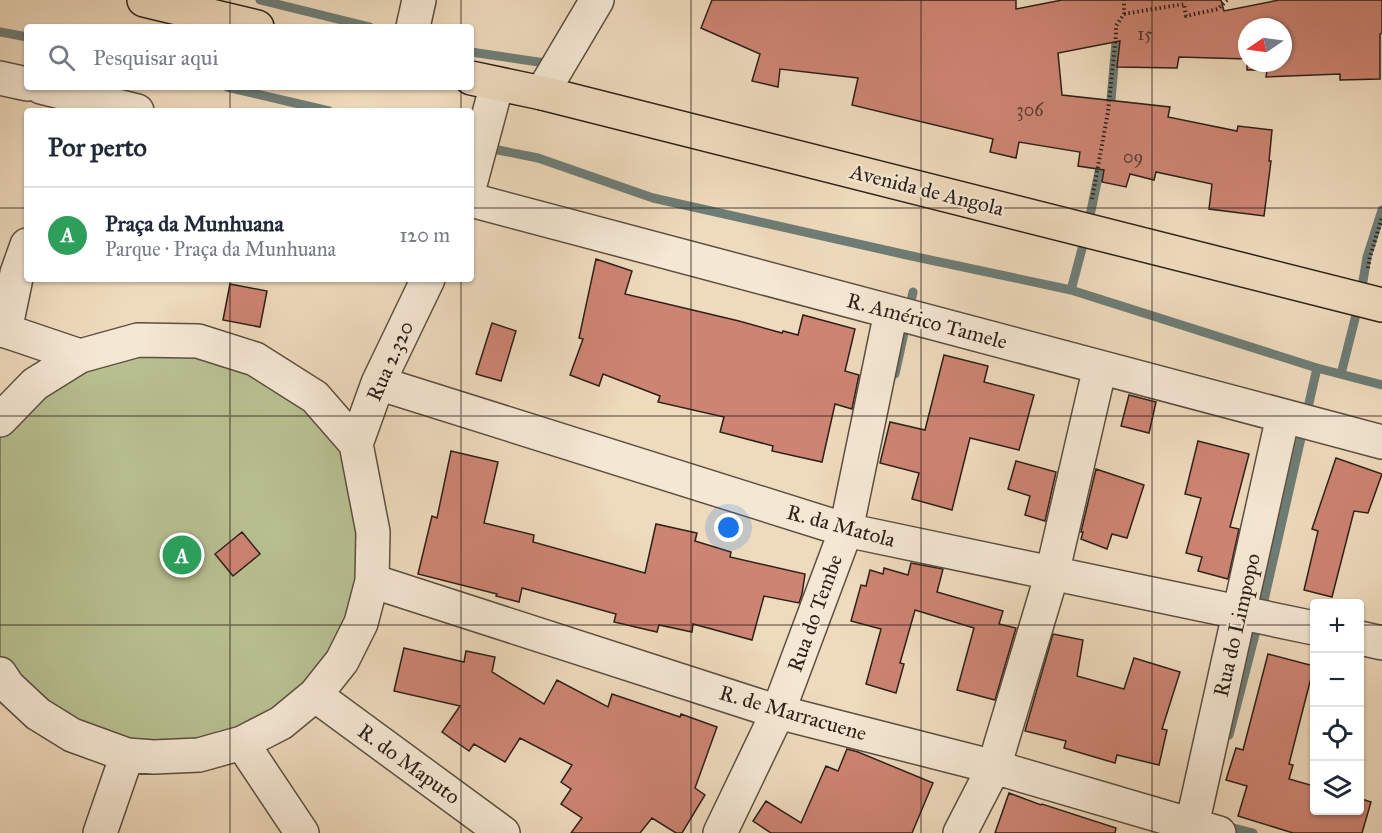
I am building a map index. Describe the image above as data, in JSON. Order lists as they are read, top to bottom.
{
  "streets": {
    "main road": ["Avenida de Angola"],
    "street": [
      "R. Américo Tamele",
      "Rua 2.320",
      "R. da Matola",
      "Rua do Tembe",
      "Rua do Limpopo",
      "R. de Marracuene",
      "R. do Maputo"
    ]
  },
  "crossings": [
    ["R. Américo Tamele", "Rua do Tembe"],
    ["R. Américo Tamele", "Rua do Limpopo"],
    ["Rua 2.320", "R. da Matola"],
    ["R. da Matola", "Rua do Tembe"],
    ["R. da Matola", "Rua do Limpopo"],
    ["Rua do Tembe", "R. de Marracuene"],
    ["Rua do Limpopo", "R. de Marracuene"]
  ],
  "house_numbers": ["15", "306", "09"],
  "north": "left",
  "page": {
    "search": "Pesquisar aqui",
    "heading": "Por perto",
    "list": [
      {
        "mark": "A",
        "name": "Praça da Munhuana",
        "note": "Parque · Praça da Munhuana",
        "value": "120 m"
      }
    ],
    "pins": "A",
    "map_buttons": ["+", "−"]
  }
}
